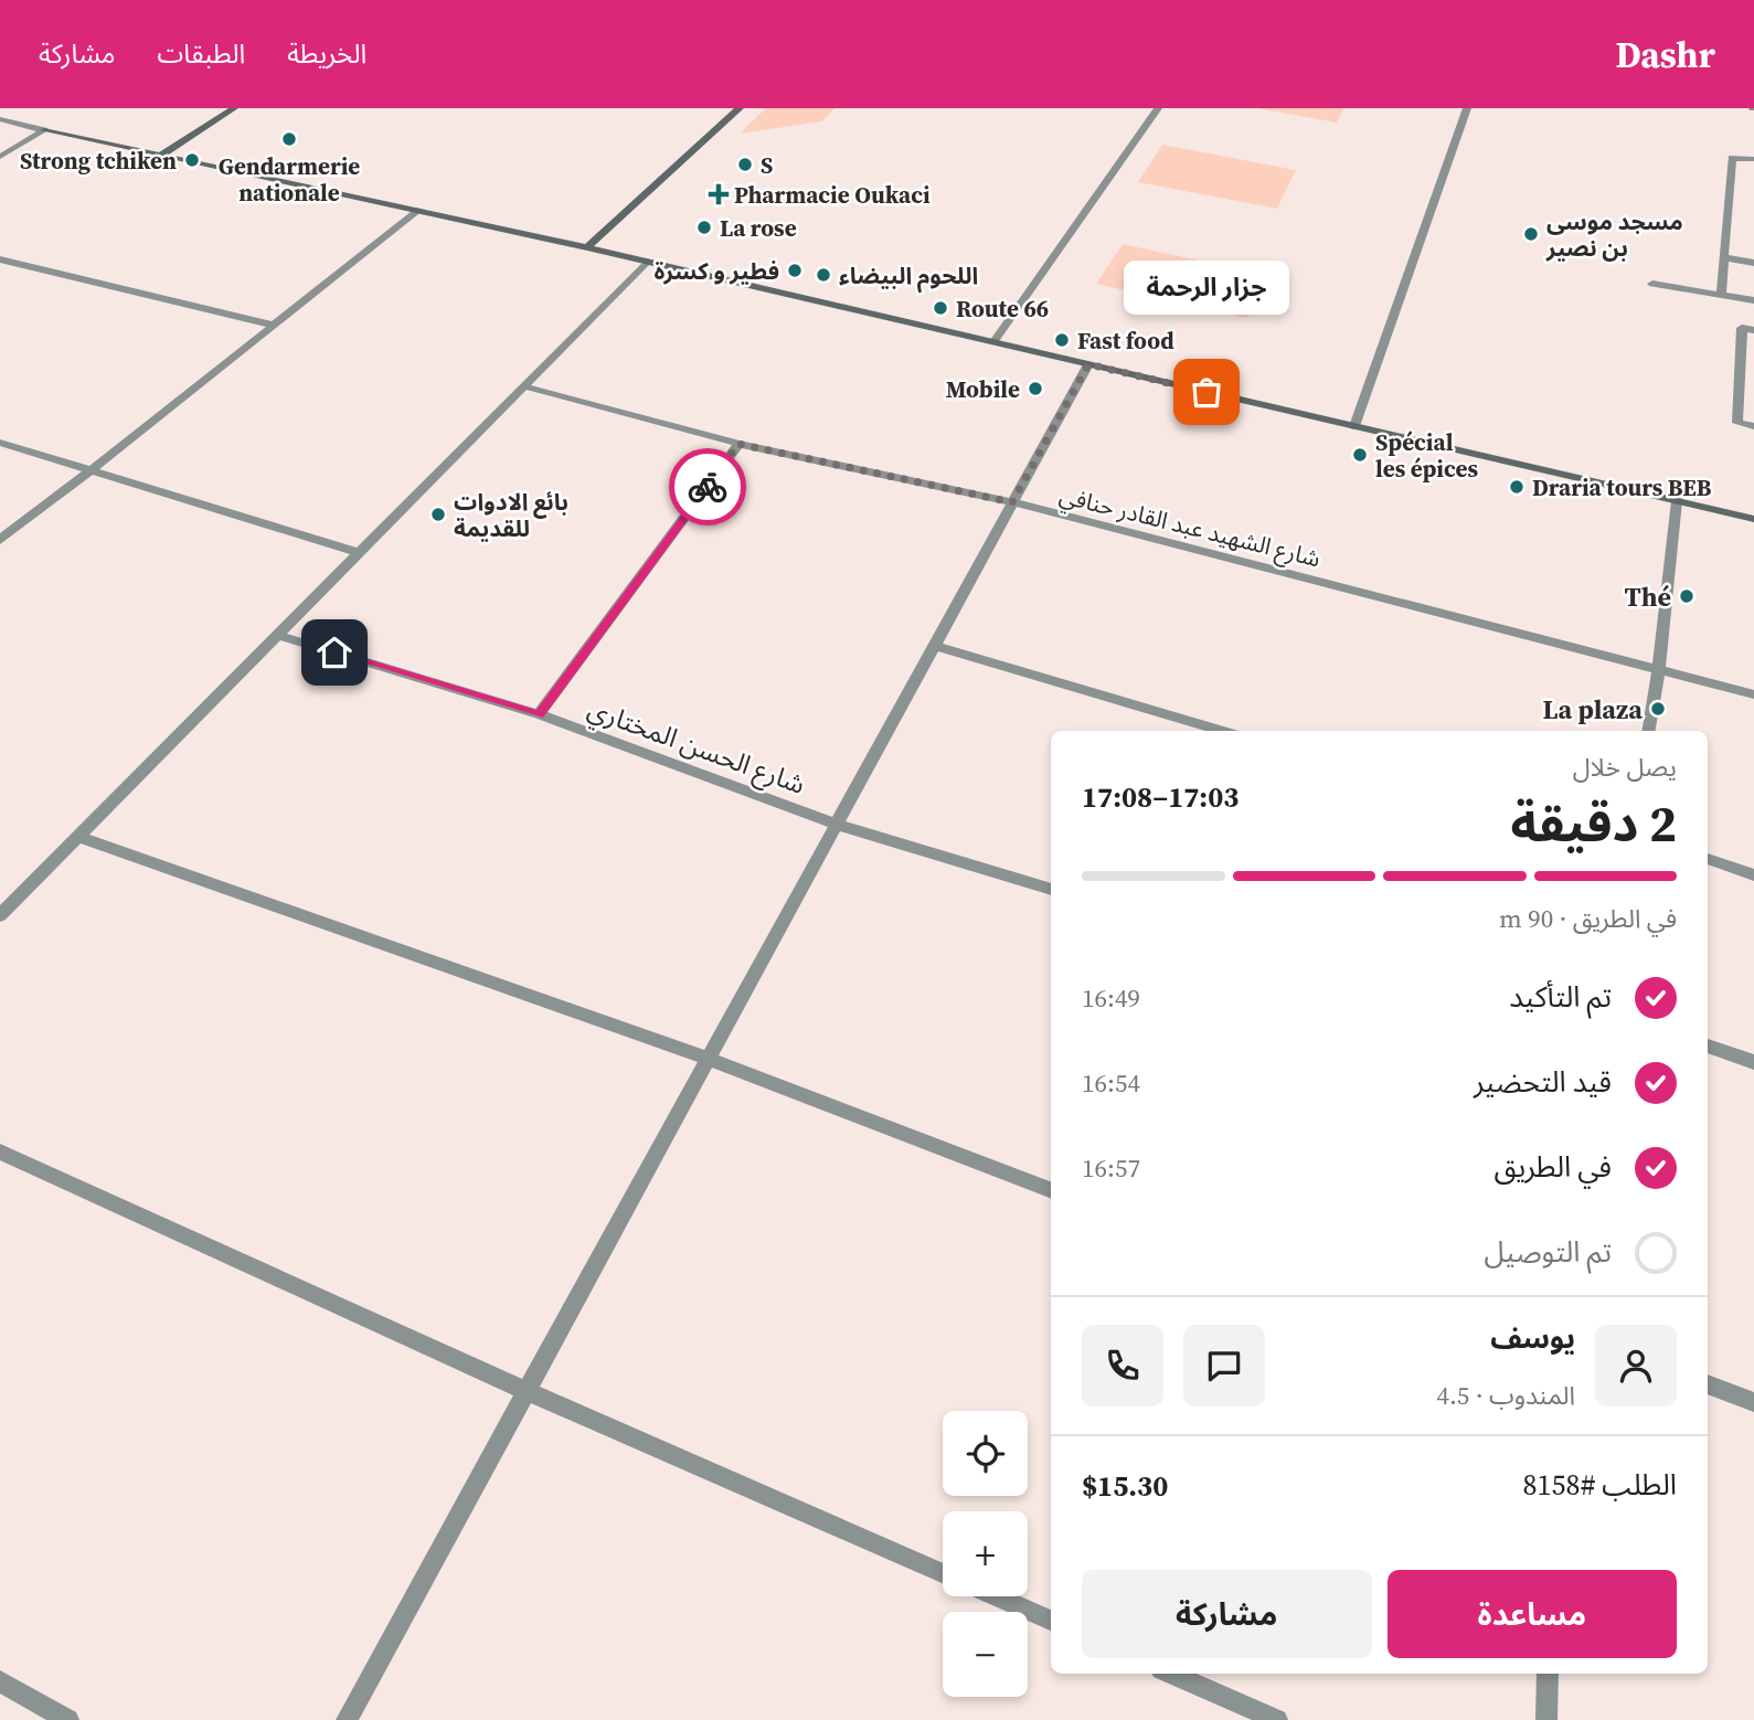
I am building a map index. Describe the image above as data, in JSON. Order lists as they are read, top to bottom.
{
  "streets": {
    "street": ["شارع الشهيد عبد القادر حنافي", "شارع الحسن المختاري"]
  },
  "places": {
    "other": [
      "Gendarmerie nationale",
      "Strong tchiken",
      "S",
      "La rose",
      "مسجد موسى بن نصير",
      "فطير و كسرة",
      "اللحوم البيضاء",
      "Route 66",
      "Fast food",
      "Mobile",
      "جزار الرحمة",
      "Spécial les épices",
      "Draria tours BEB",
      "بائع الادوات للقديمة",
      "Thé",
      "La plaza"
    ],
    "health": ["Pharmacie Oukaci"]
  },
  "page": {
    "header": "Dashr",
    "nav": ["الخريطة", "الطبقات", "مشاركة"],
    "bubble": "جزار الرحمة",
    "heading": ["2 دقيقة", "يصل خلال", "17:03–17:08"],
    "panel": [
      "يوسف",
      "المندوب · 4.5",
      "الطلب #8158",
      "$15.30"
    ],
    "bar": "في الطريق · 90 m",
    "list": [
      ["تم التأكيد", "16:49"],
      ["قيد التحضير", "16:54"],
      ["في الطريق", "16:57"],
      "تم التوصيل"
    ],
    "map_buttons": ["+", "−"],
    "buttons": ["مساعدة", "مشاركة"]
  }
}
